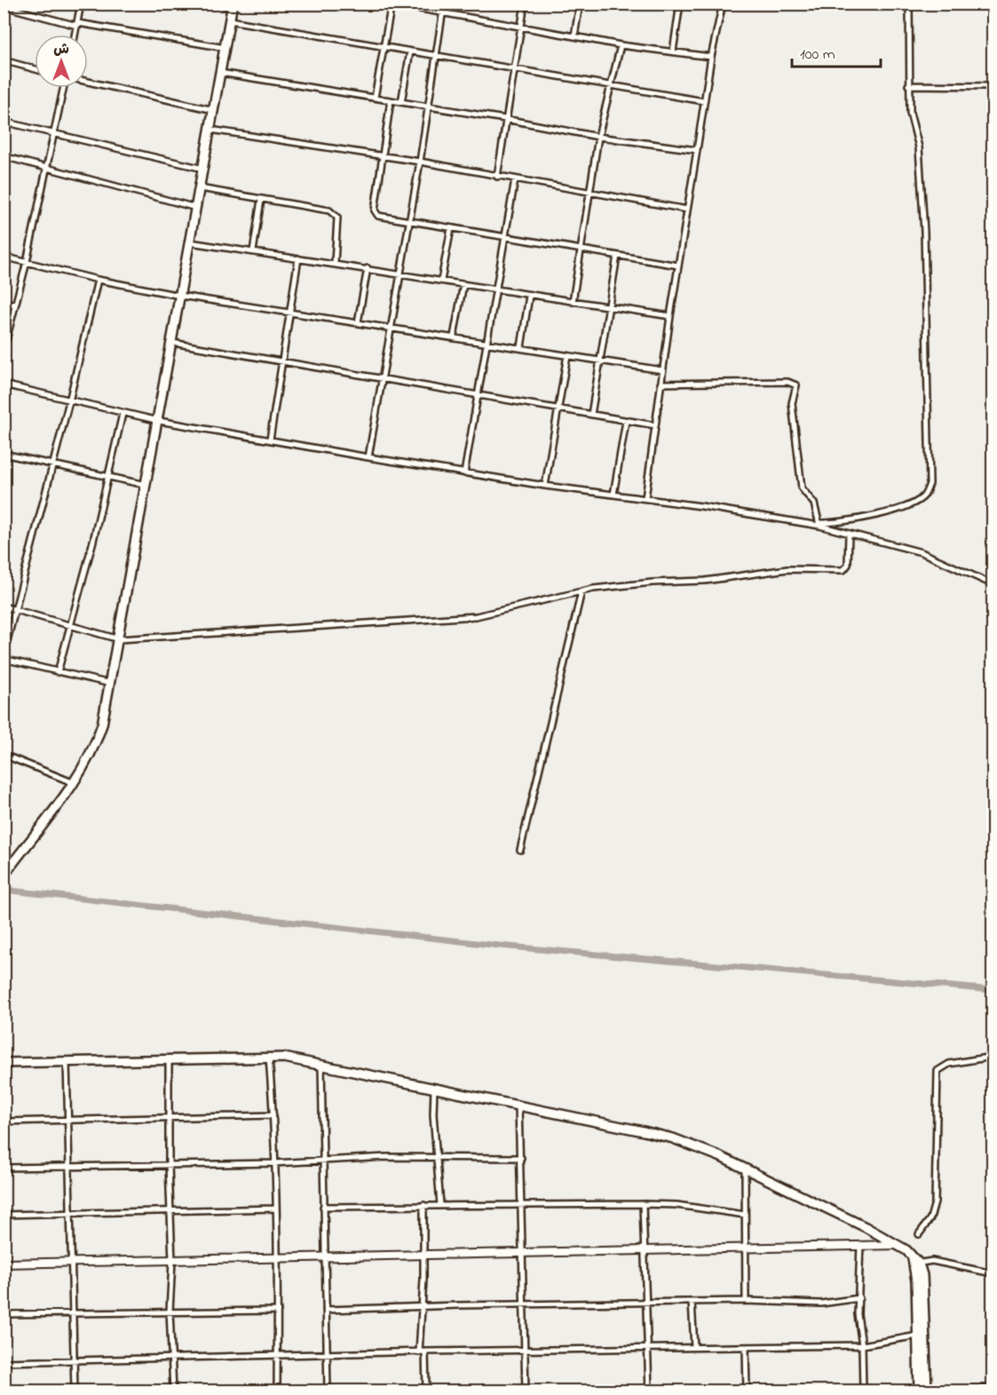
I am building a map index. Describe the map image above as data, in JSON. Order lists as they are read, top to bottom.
{
  "scale_bar": "100 m",
  "north": "top"
}
